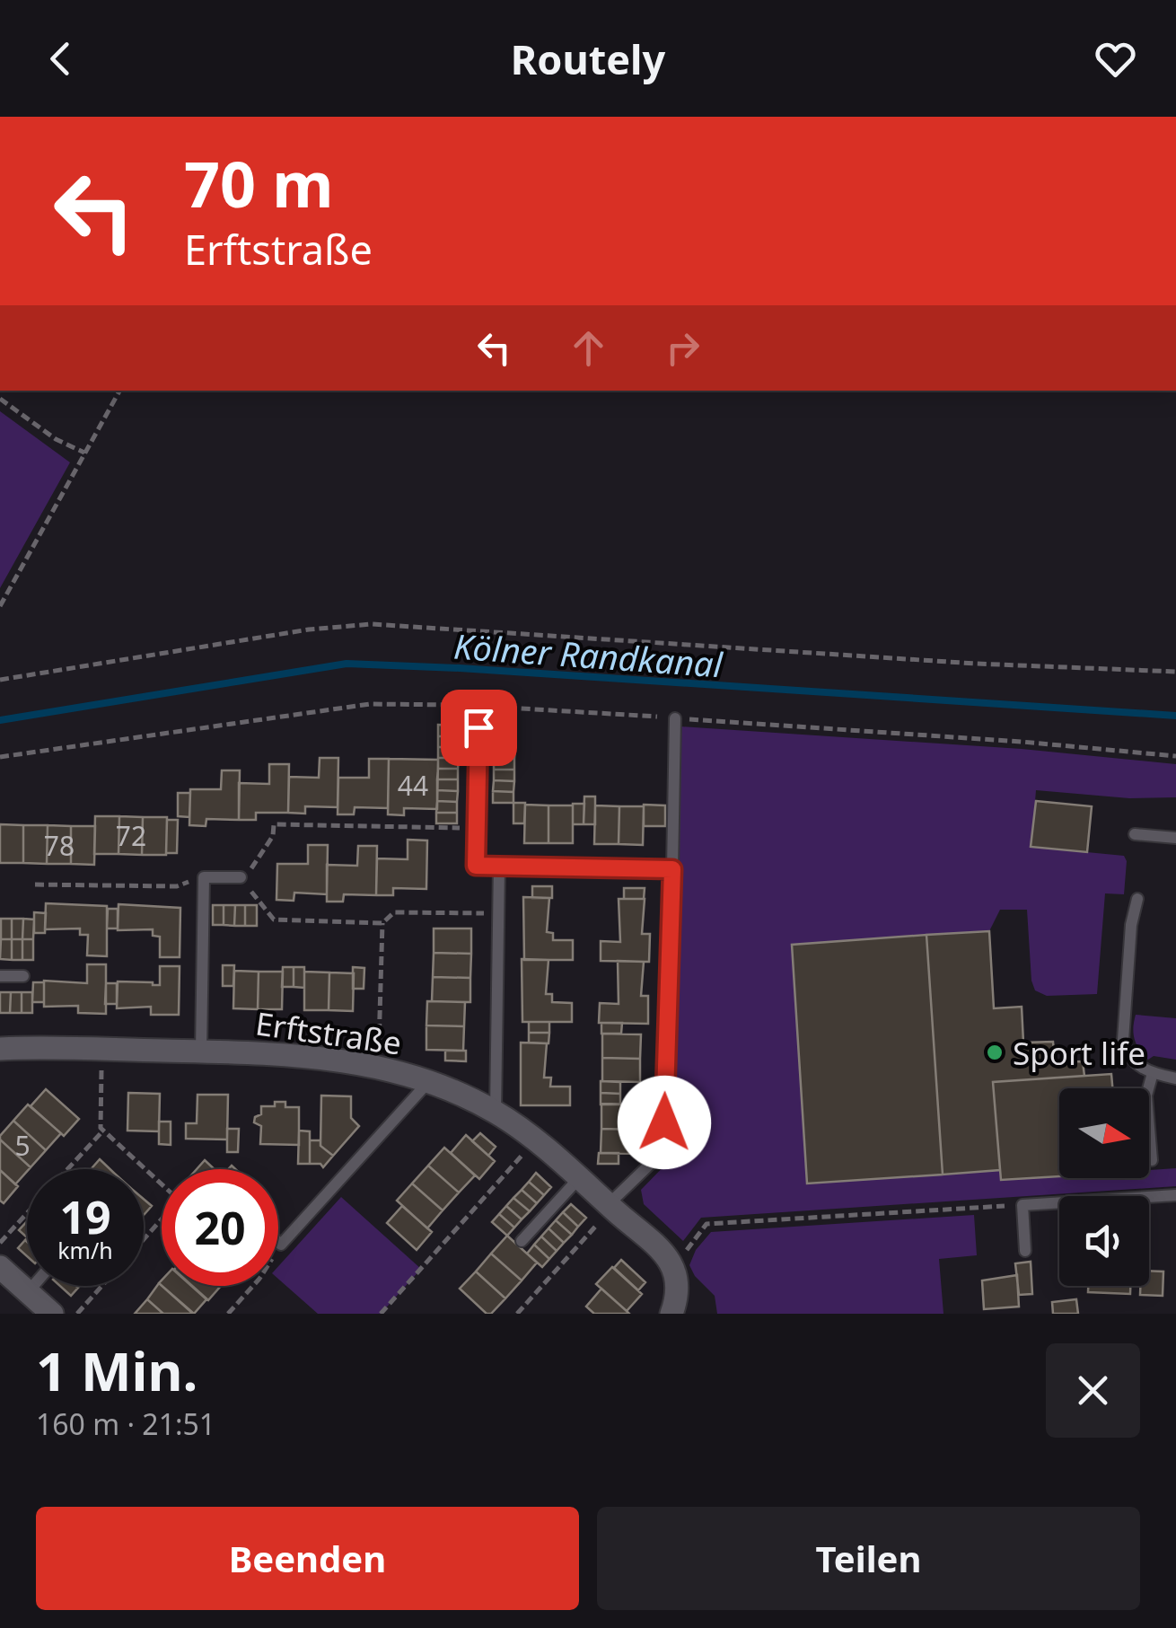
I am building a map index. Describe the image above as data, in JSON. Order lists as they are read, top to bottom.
{
  "streets": {
    "street": ["Erftstraße"]
  },
  "water": ["Kölner Randkanal"],
  "places": ["Sport life"],
  "house_numbers": [
    "44",
    "72",
    "78",
    "5"
  ],
  "north": "right",
  "page": {
    "header": "Routely",
    "turn": ["70 m", "Erftstraße"],
    "speed": "19 km/h",
    "limit": "20",
    "heading": ["1 Min.", "160 m · 21:51"],
    "buttons": ["Beenden", "Teilen"]
  }
}
